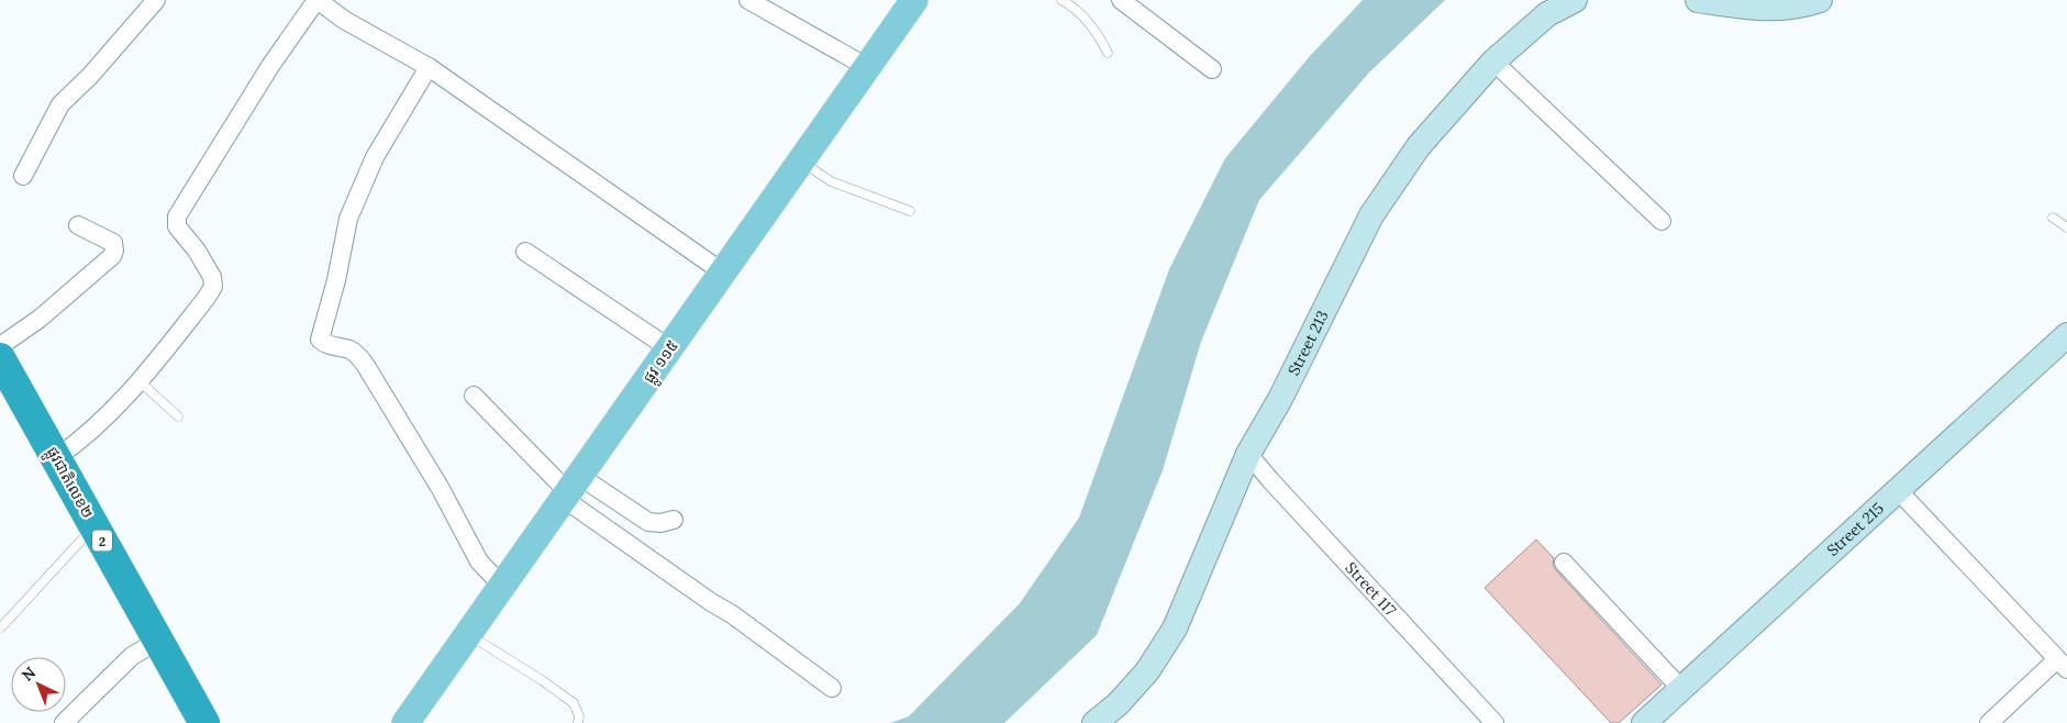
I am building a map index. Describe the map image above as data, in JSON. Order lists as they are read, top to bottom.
{
  "streets": {
    "highway": ["ផ្លូវជាតិលេខ២", "2"],
    "main road": ["ផ្លូវ ១១៥"],
    "street": ["Street 213", "Street 215", "Street 117"]
  },
  "crossings": [
    ["Street 213", "Street 117"]
  ],
  "north": "top left"
}
